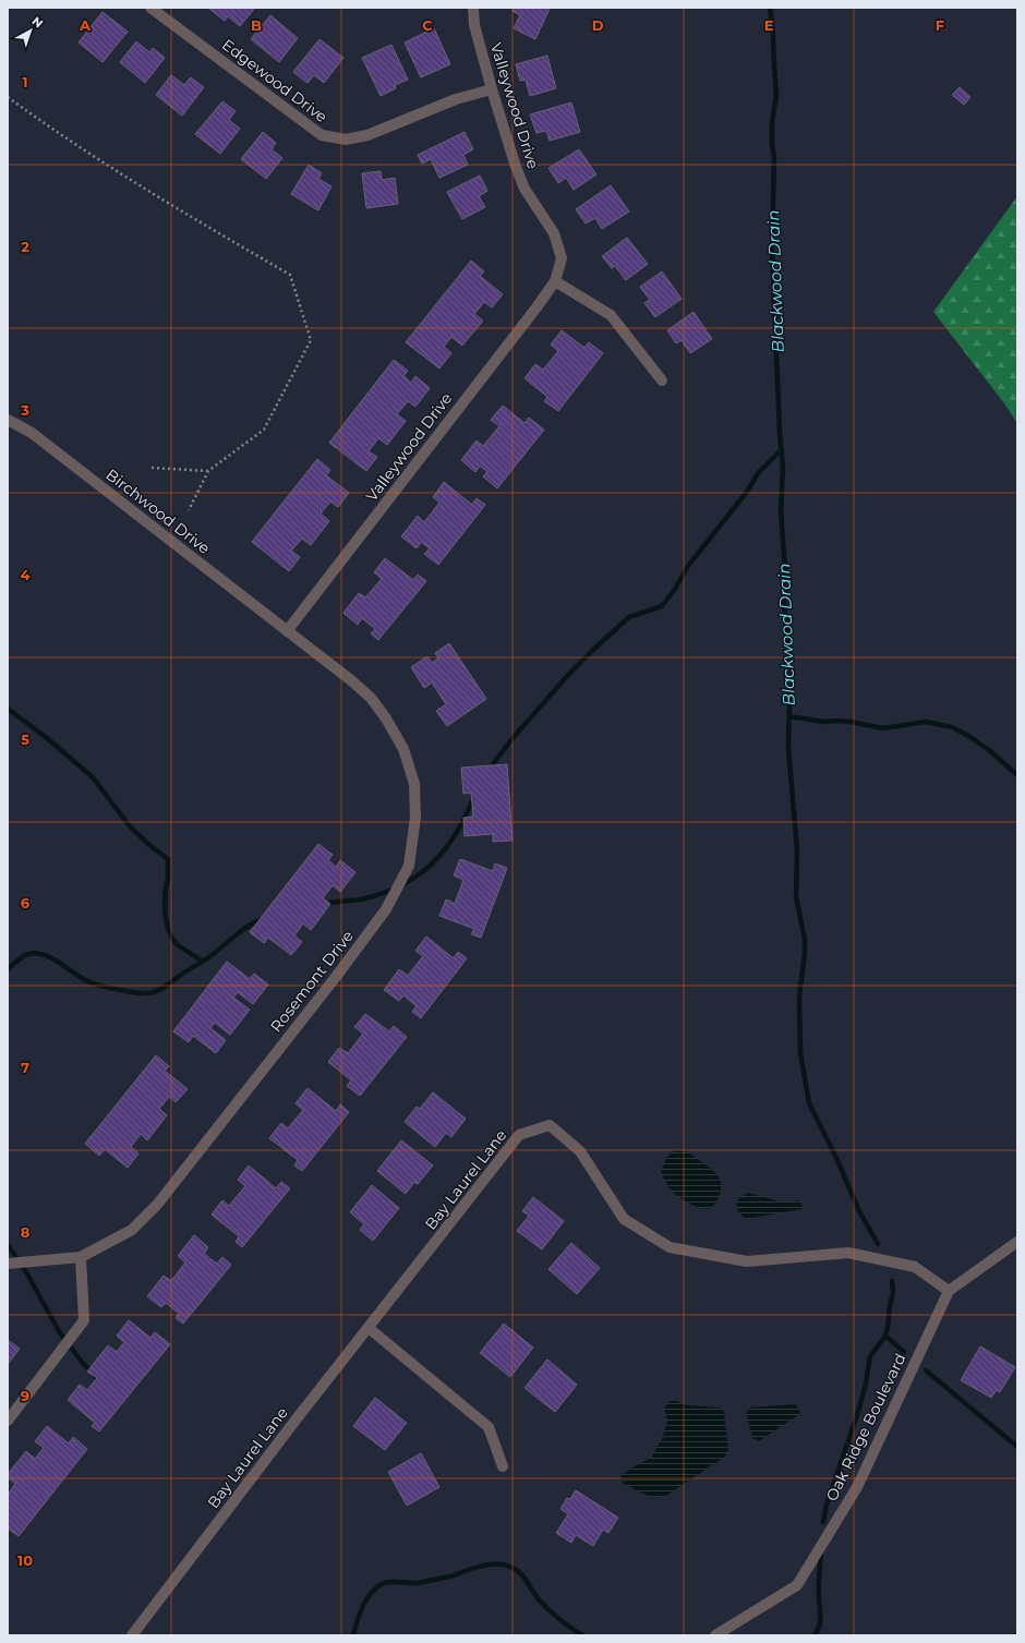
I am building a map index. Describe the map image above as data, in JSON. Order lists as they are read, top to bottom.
{
  "streets": {
    "street": [
      "Edgewood Drive",
      "Valleywood Drive",
      "Birchwood Drive",
      "Rosemont Drive",
      "Bay Laurel Lane",
      "Oak Ridge Boulevard"
    ]
  },
  "crossings": [
    ["Edgewood Drive", "Valleywood Drive"],
    ["Valleywood Drive", "Birchwood Drive"],
    ["Valleywood Drive", "Rosemont Drive"],
    ["Birchwood Drive", "Rosemont Drive"],
    ["Bay Laurel Lane", "Oak Ridge Boulevard"]
  ],
  "water": ["Blackwood Drain"],
  "north": "top right",
  "grid": {
    "columns": [
      "A",
      "B",
      "C",
      "D",
      "E",
      "F"
    ],
    "rows": [
      "1",
      "2",
      "3",
      "4",
      "5",
      "6",
      "7",
      "8",
      "9",
      "10"
    ]
  }
}
